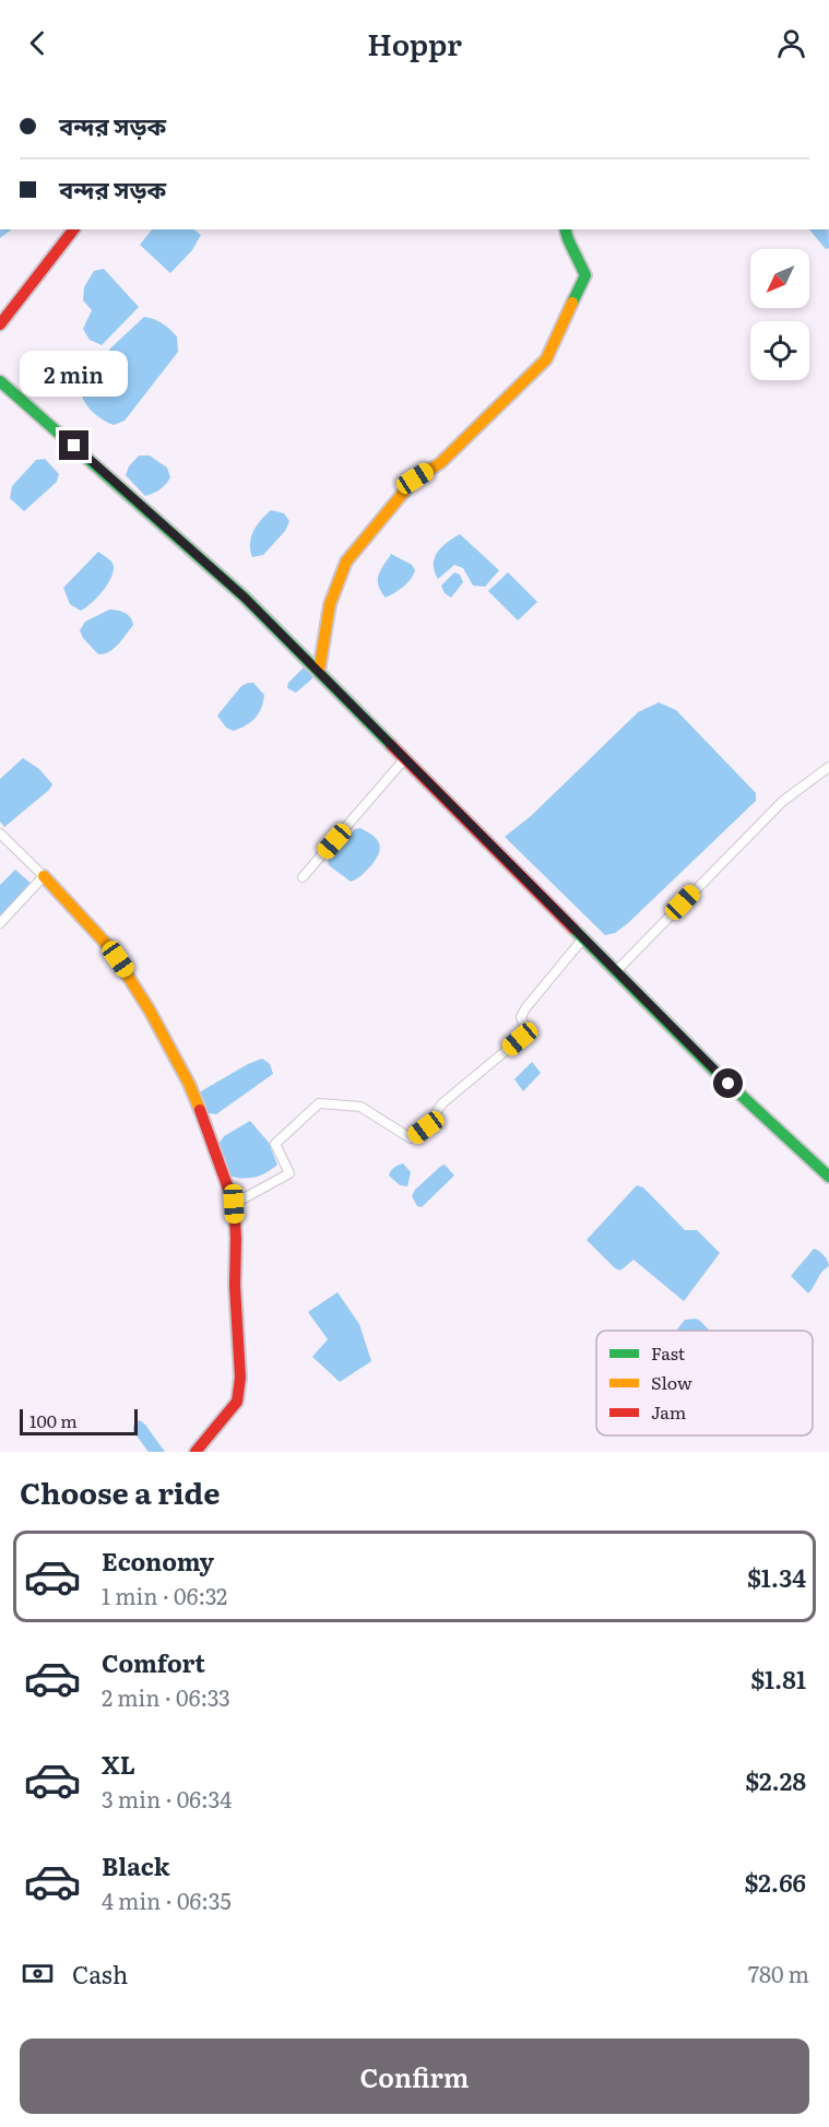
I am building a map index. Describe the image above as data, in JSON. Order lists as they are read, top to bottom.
{
  "legend": ["Fast", "Slow", "Jam"],
  "scale_bar": "100 m",
  "north": "bottom left",
  "page": {
    "header": "Hoppr",
    "banner": ["বন্দর সড়ক", "বন্দর সড়ক"],
    "bubble": "2 min",
    "scale": "100 m",
    "heading": "Choose a ride",
    "list": [
      {
        "name": "Economy",
        "note": "1 min · 06:32",
        "value": "$1.34"
      },
      {
        "name": "Comfort",
        "note": "2 min · 06:33",
        "value": "$1.81"
      },
      {
        "name": "XL",
        "note": "3 min · 06:34",
        "value": "$2.28"
      },
      {
        "name": "Black",
        "note": "4 min · 06:35",
        "value": "$2.66"
      }
    ],
    "pay": ["Cash", "780 m"],
    "buttons": "Confirm"
  }
}
